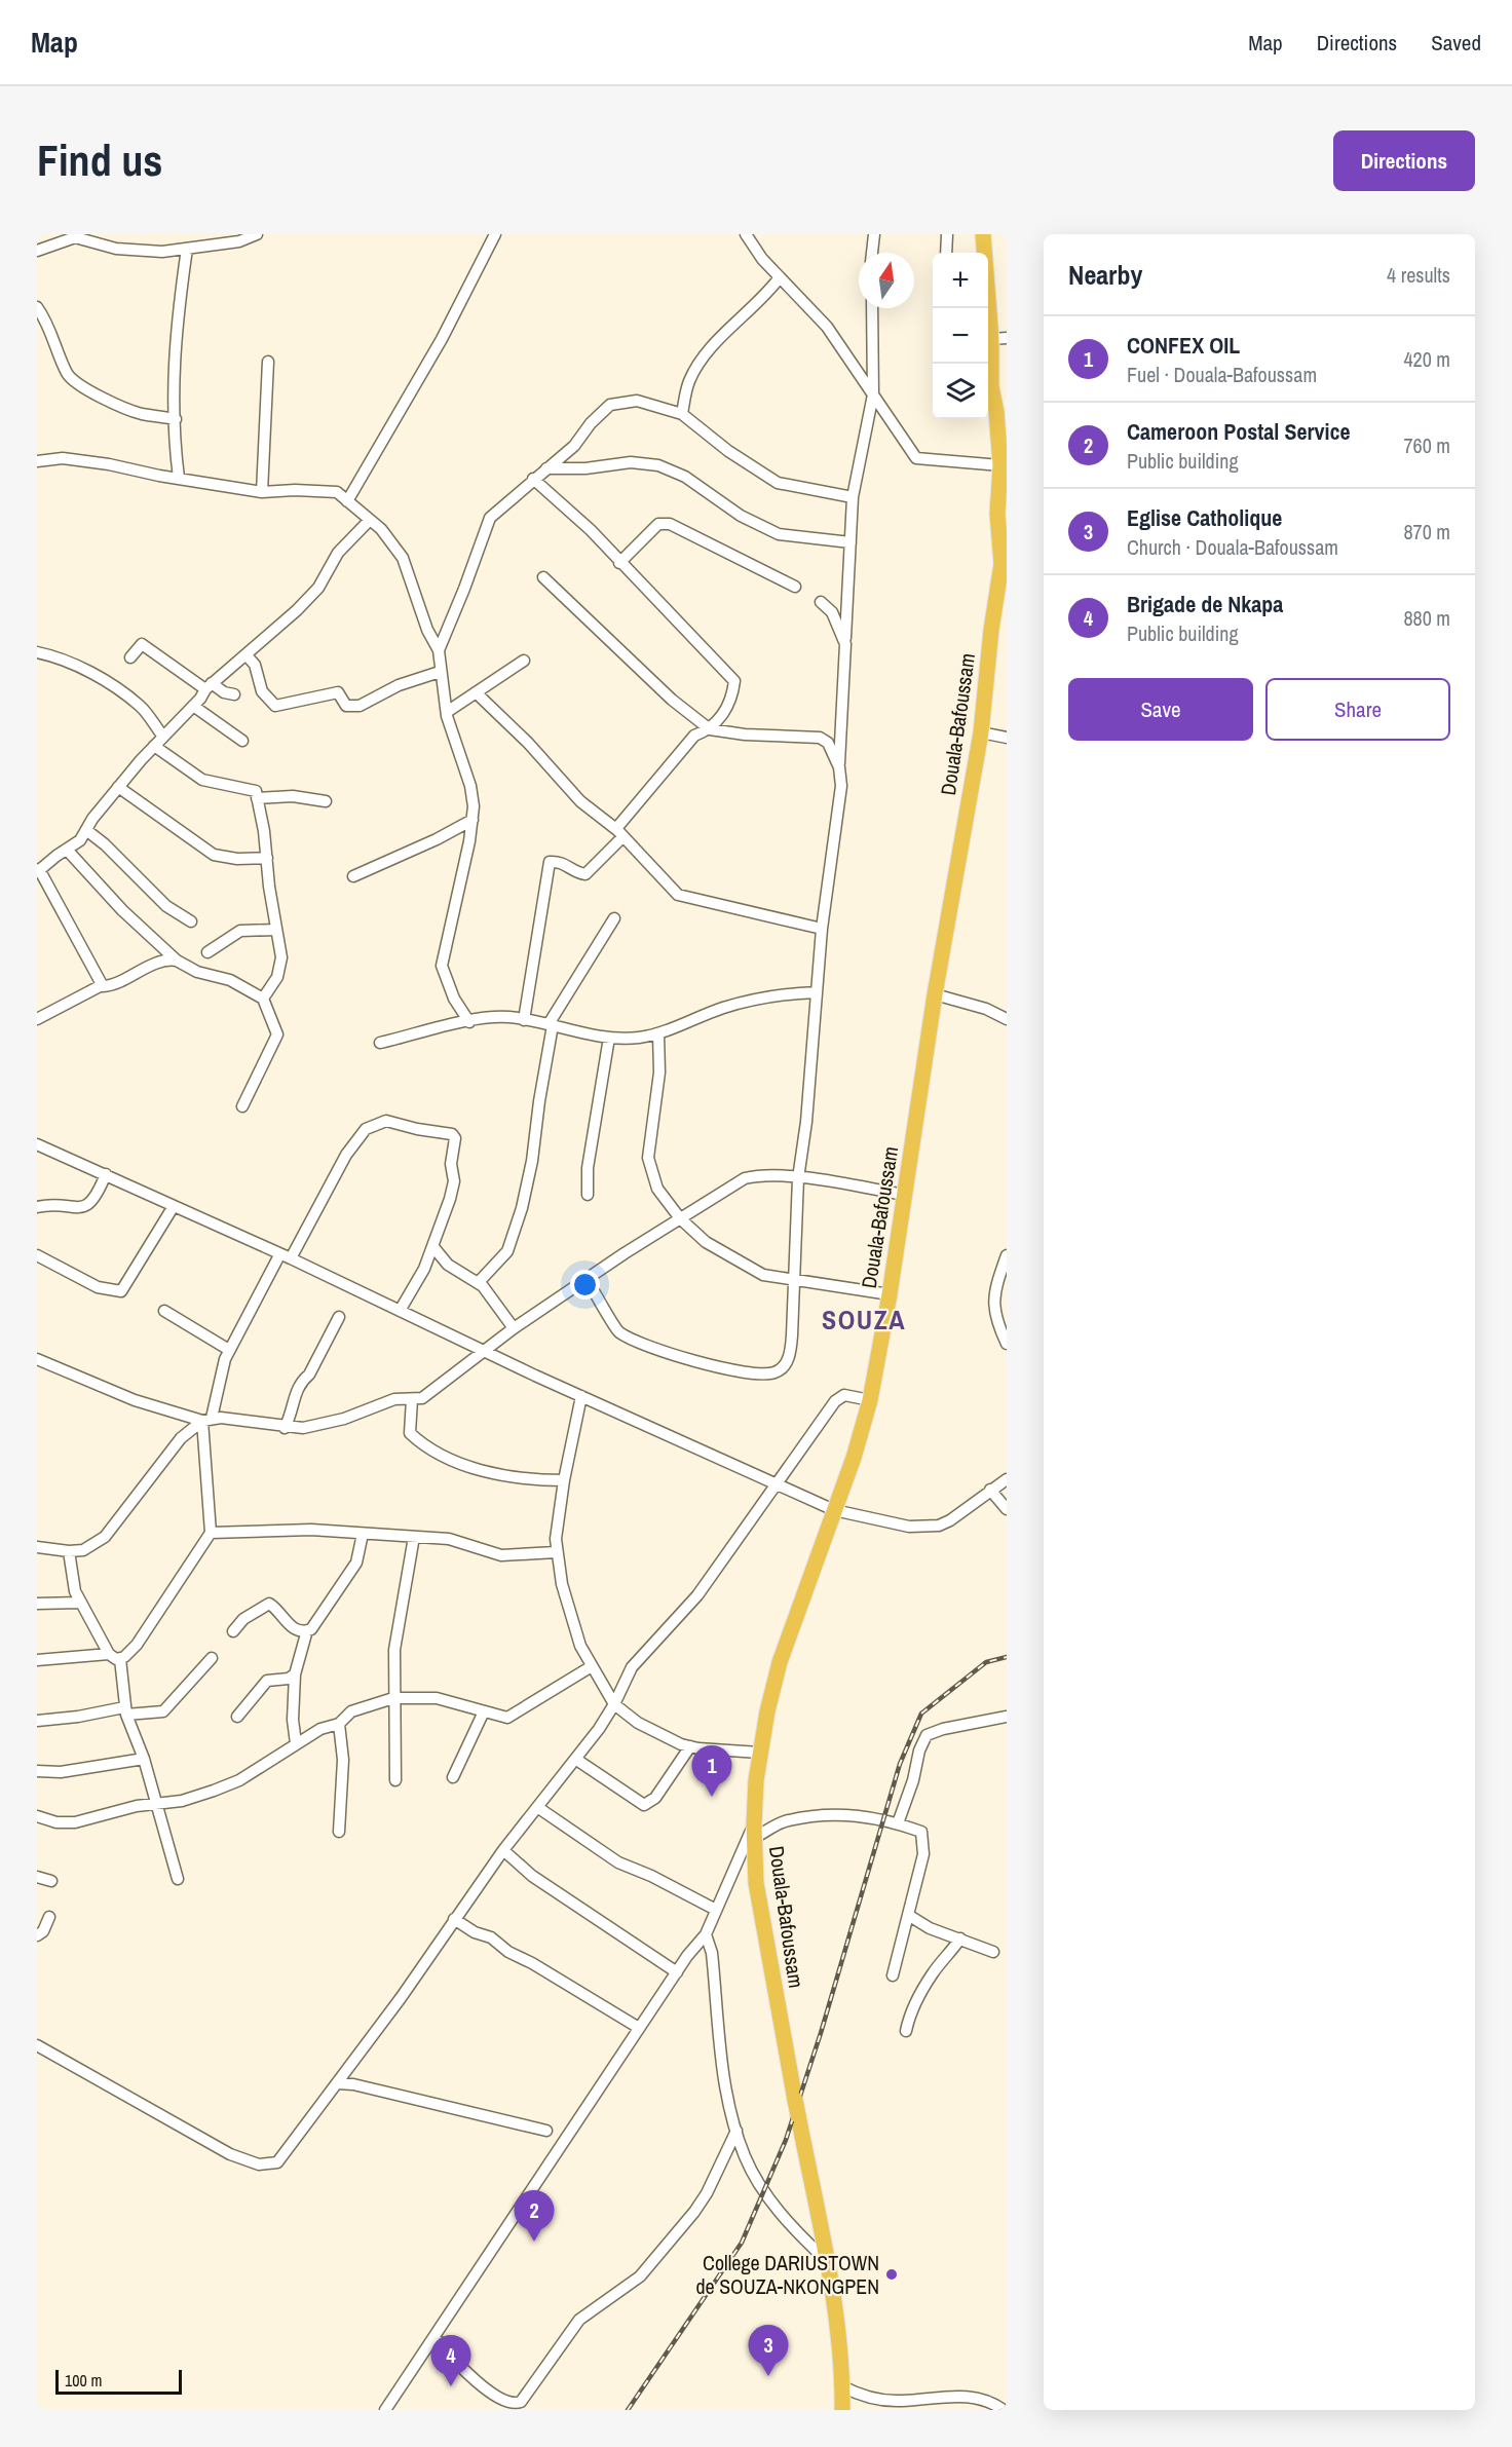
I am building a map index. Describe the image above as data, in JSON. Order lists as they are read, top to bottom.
{
  "streets": {
    "highway": ["Douala-Bafoussam"]
  },
  "districts": ["SOUZA"],
  "places": ["College DARIUSTOWN de SOUZA-NKONGPEN"],
  "scale_bar": "100 m",
  "north": "top",
  "page": {
    "header": "Map",
    "nav": ["Map", "Directions", "Saved"],
    "buttons": [
      "Directions",
      ["Save", "Share"]
    ],
    "title": "Find us",
    "heading": ["Nearby", "4 results"],
    "map_buttons": ["+", "−"],
    "list": [
      {
        "mark": "1",
        "name": "CONFEX OIL",
        "note": "Fuel · Douala-Bafoussam",
        "value": "420 m"
      },
      {
        "mark": "2",
        "name": "Cameroon Postal Service",
        "note": "Public building",
        "value": "760 m"
      },
      {
        "mark": "3",
        "name": "Eglise Catholique",
        "note": "Church · Douala-Bafoussam",
        "value": "870 m"
      },
      {
        "mark": "4",
        "name": "Brigade de Nkapa",
        "note": "Public building",
        "value": "880 m"
      }
    ],
    "pins": [
      "1",
      "2",
      "3",
      "4"
    ],
    "scale": "100 m"
  }
}
